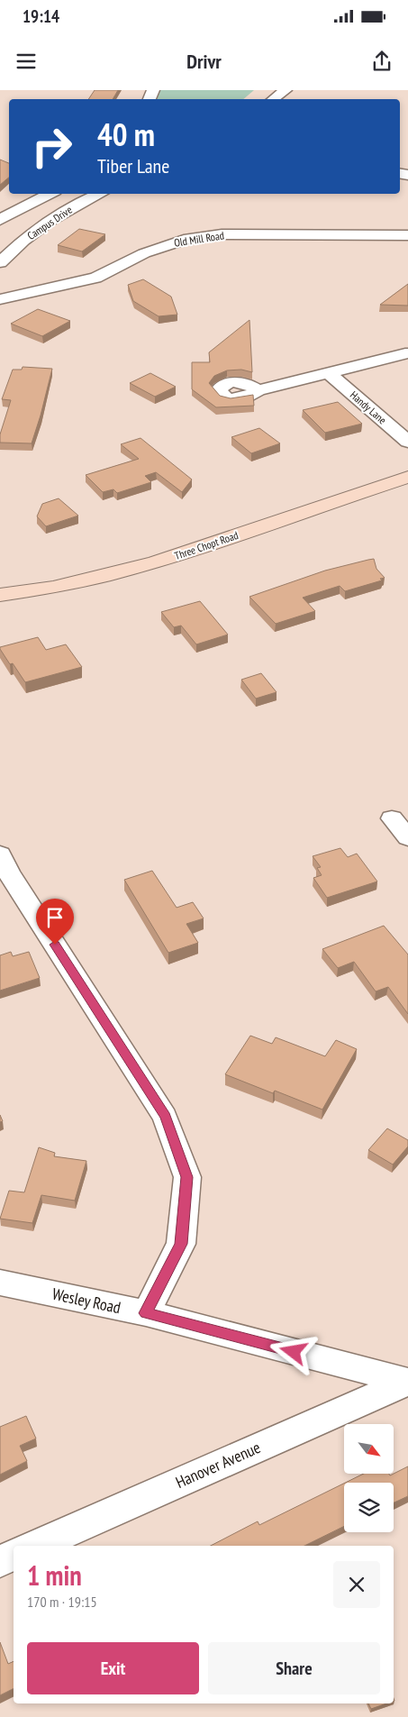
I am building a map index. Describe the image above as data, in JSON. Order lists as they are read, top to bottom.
{
  "streets": {
    "main road": ["Three Chopt Road"],
    "street": [
      "Campus Drive",
      "Old Mill Road",
      "Handy Lane",
      "Wesley Road",
      "Hanover Avenue"
    ]
  },
  "crossings": [
    ["Wesley Road", "Hanover Avenue"]
  ],
  "north": "bottom right",
  "page": {
    "status": "19:14",
    "header": "Drivr",
    "turn": ["40 m", "Tiber Lane"],
    "heading": ["1 min", "170 m · 19:15"],
    "buttons": ["Exit", "Share"]
  }
}
